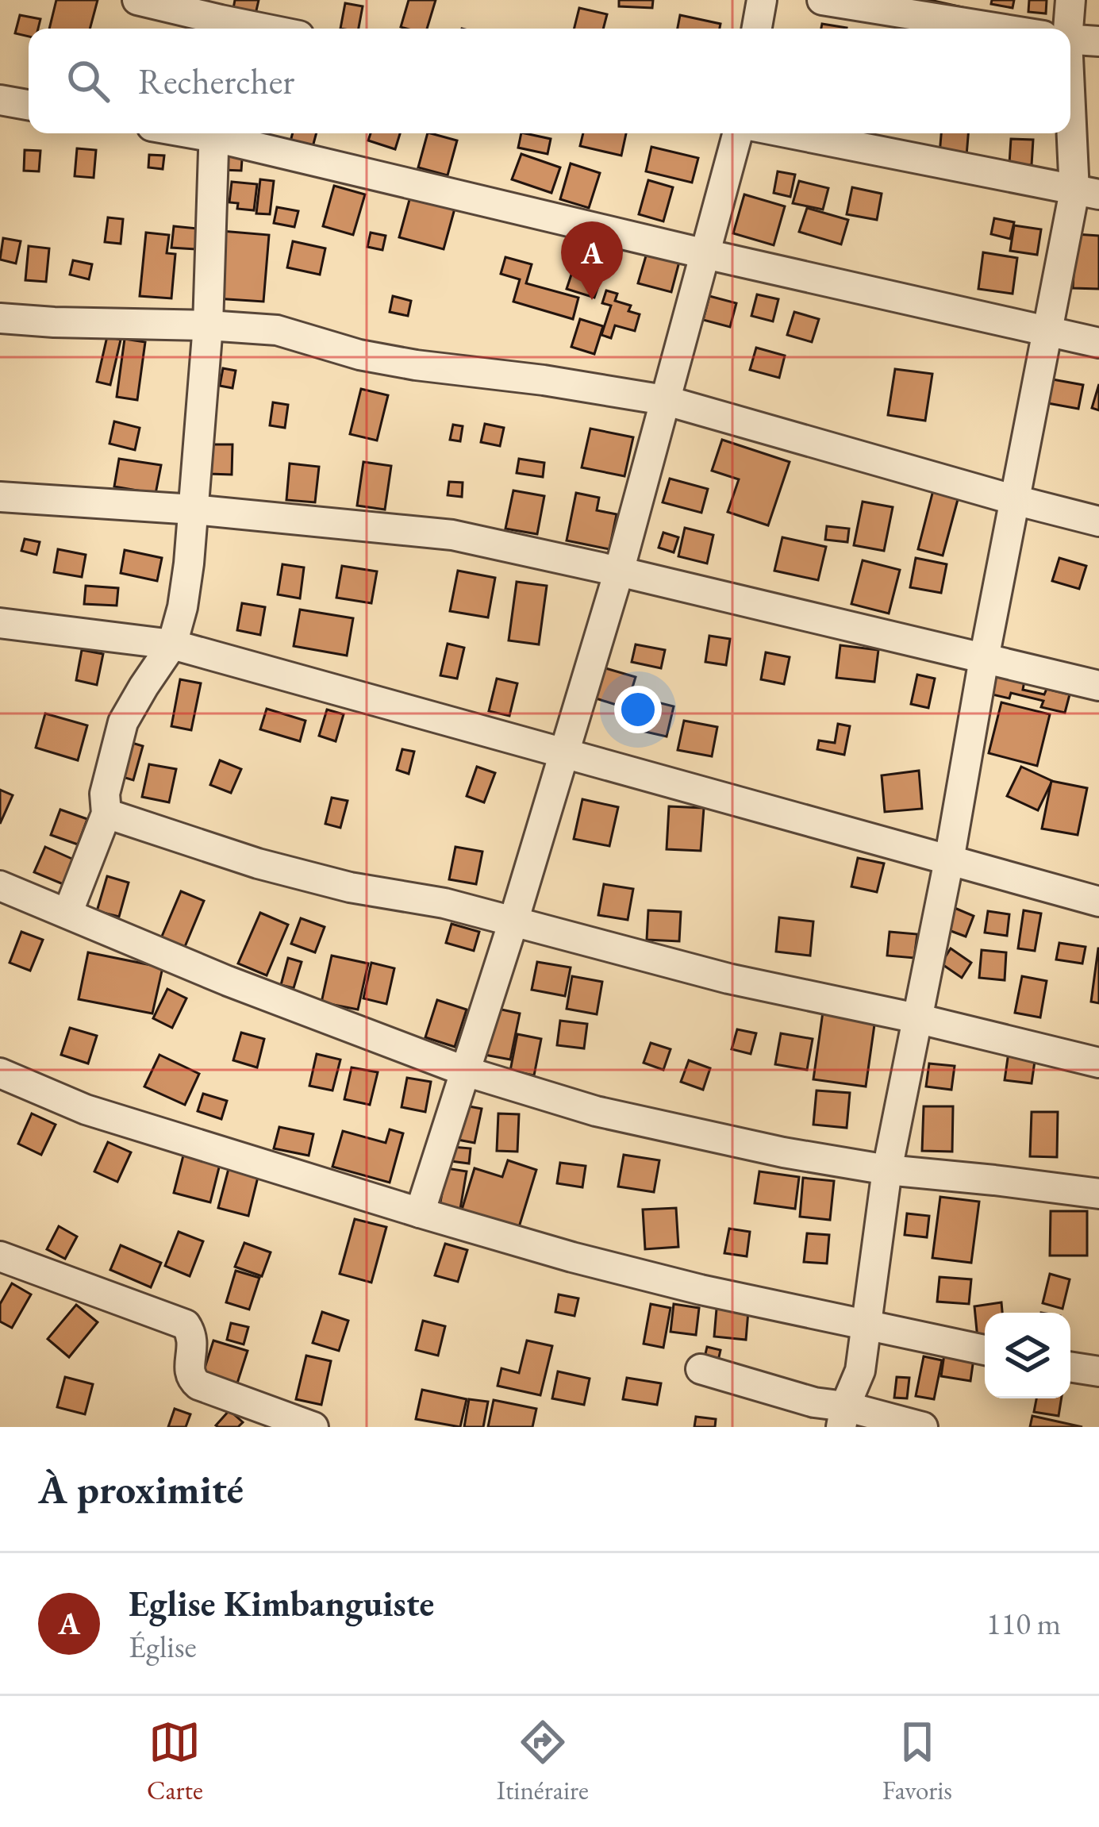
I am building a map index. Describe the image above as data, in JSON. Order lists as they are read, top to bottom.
{
  "page": {
    "search": "Rechercher",
    "pins": "A",
    "heading": "À proximité",
    "list": [
      {
        "mark": "A",
        "name": "Eglise Kimbanguiste",
        "note": "Église",
        "value": "110 m"
      }
    ],
    "nav": ["Carte", "Itinéraire", "Favoris"]
  }
}
